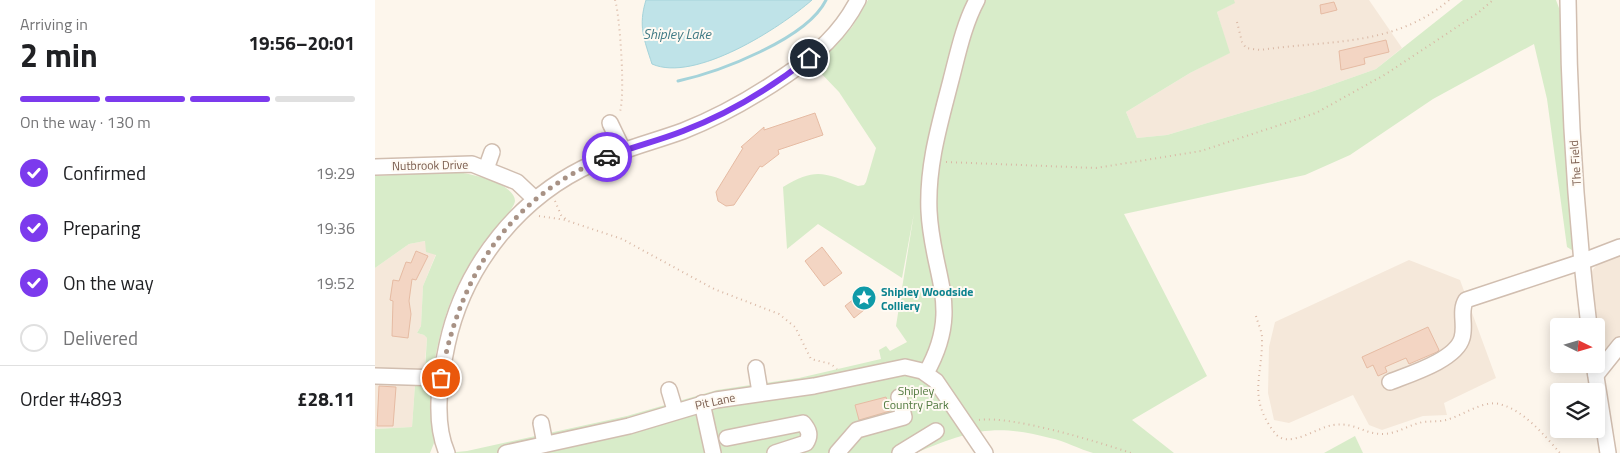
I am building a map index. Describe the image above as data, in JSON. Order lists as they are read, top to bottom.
{
  "streets": {
    "street": ["The Field", "Nutbrook Drive", "Pit Lane"]
  },
  "water": ["Shipley Lake"],
  "parks": ["Shipley Country Park"],
  "places": {
    "place": ["Shipley Woodside Colliery"]
  },
  "north": "right",
  "page": {
    "heading": ["2 min", "Arriving in", "19:56–20:01"],
    "panel": ["Order #4893", "£28.11"],
    "bar": "On the way · 130 m",
    "list": [
      ["Confirmed", "19:29"],
      ["Preparing", "19:36"],
      ["On the way", "19:52"],
      "Delivered"
    ]
  }
}
